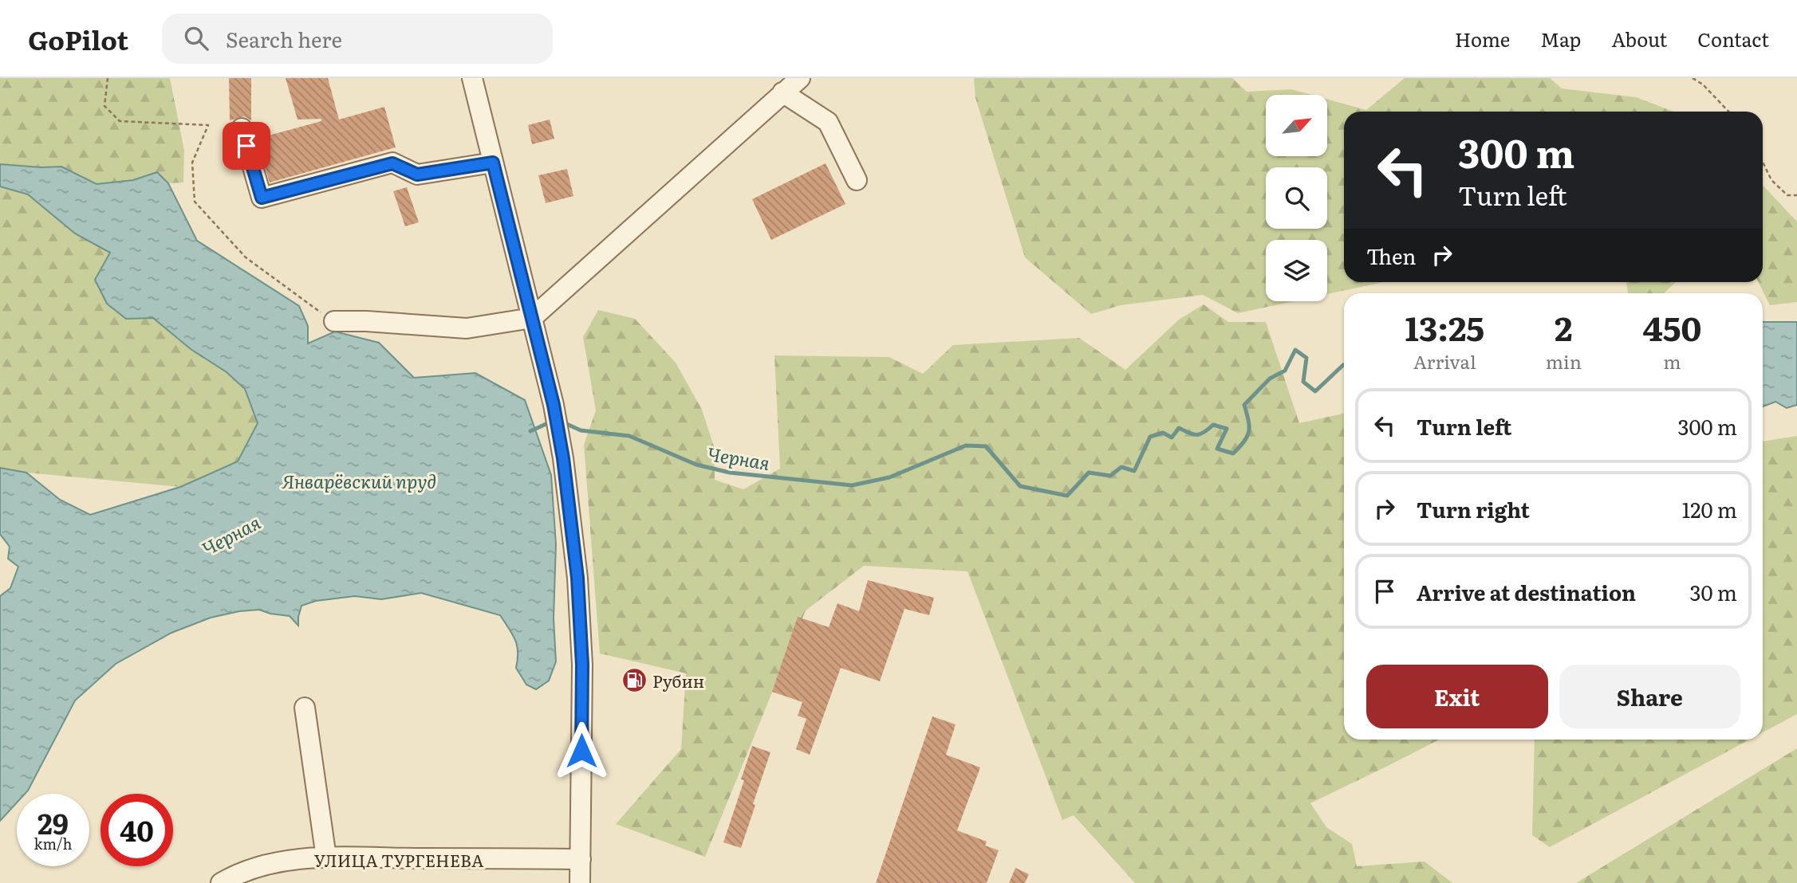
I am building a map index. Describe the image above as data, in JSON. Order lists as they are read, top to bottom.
{
  "streets": {
    "street": ["УЛИЦА ТУРГЕНЕВА"]
  },
  "water": ["Черная", "Январёвский пруд"],
  "places": {
    "fuel station": ["Рубин"]
  },
  "north": "top right",
  "page": {
    "header": "GoPilot",
    "search": "Search here",
    "nav": [
      "Home",
      "Map",
      "About",
      "Contact"
    ],
    "turn": ["300 m", "Turn left"],
    "then": "Then",
    "eta": [
      "13:25",
      "Arrival",
      "2",
      "min",
      "450",
      "m"
    ],
    "list": [
      {
        "name": "Turn left",
        "value": "300 m"
      },
      {
        "name": "Turn right",
        "value": "120 m"
      },
      {
        "name": "Arrive at destination",
        "value": "30 m"
      }
    ],
    "buttons": ["Exit", "Share"],
    "speed": "29 km/h",
    "limit": "40"
  }
}
